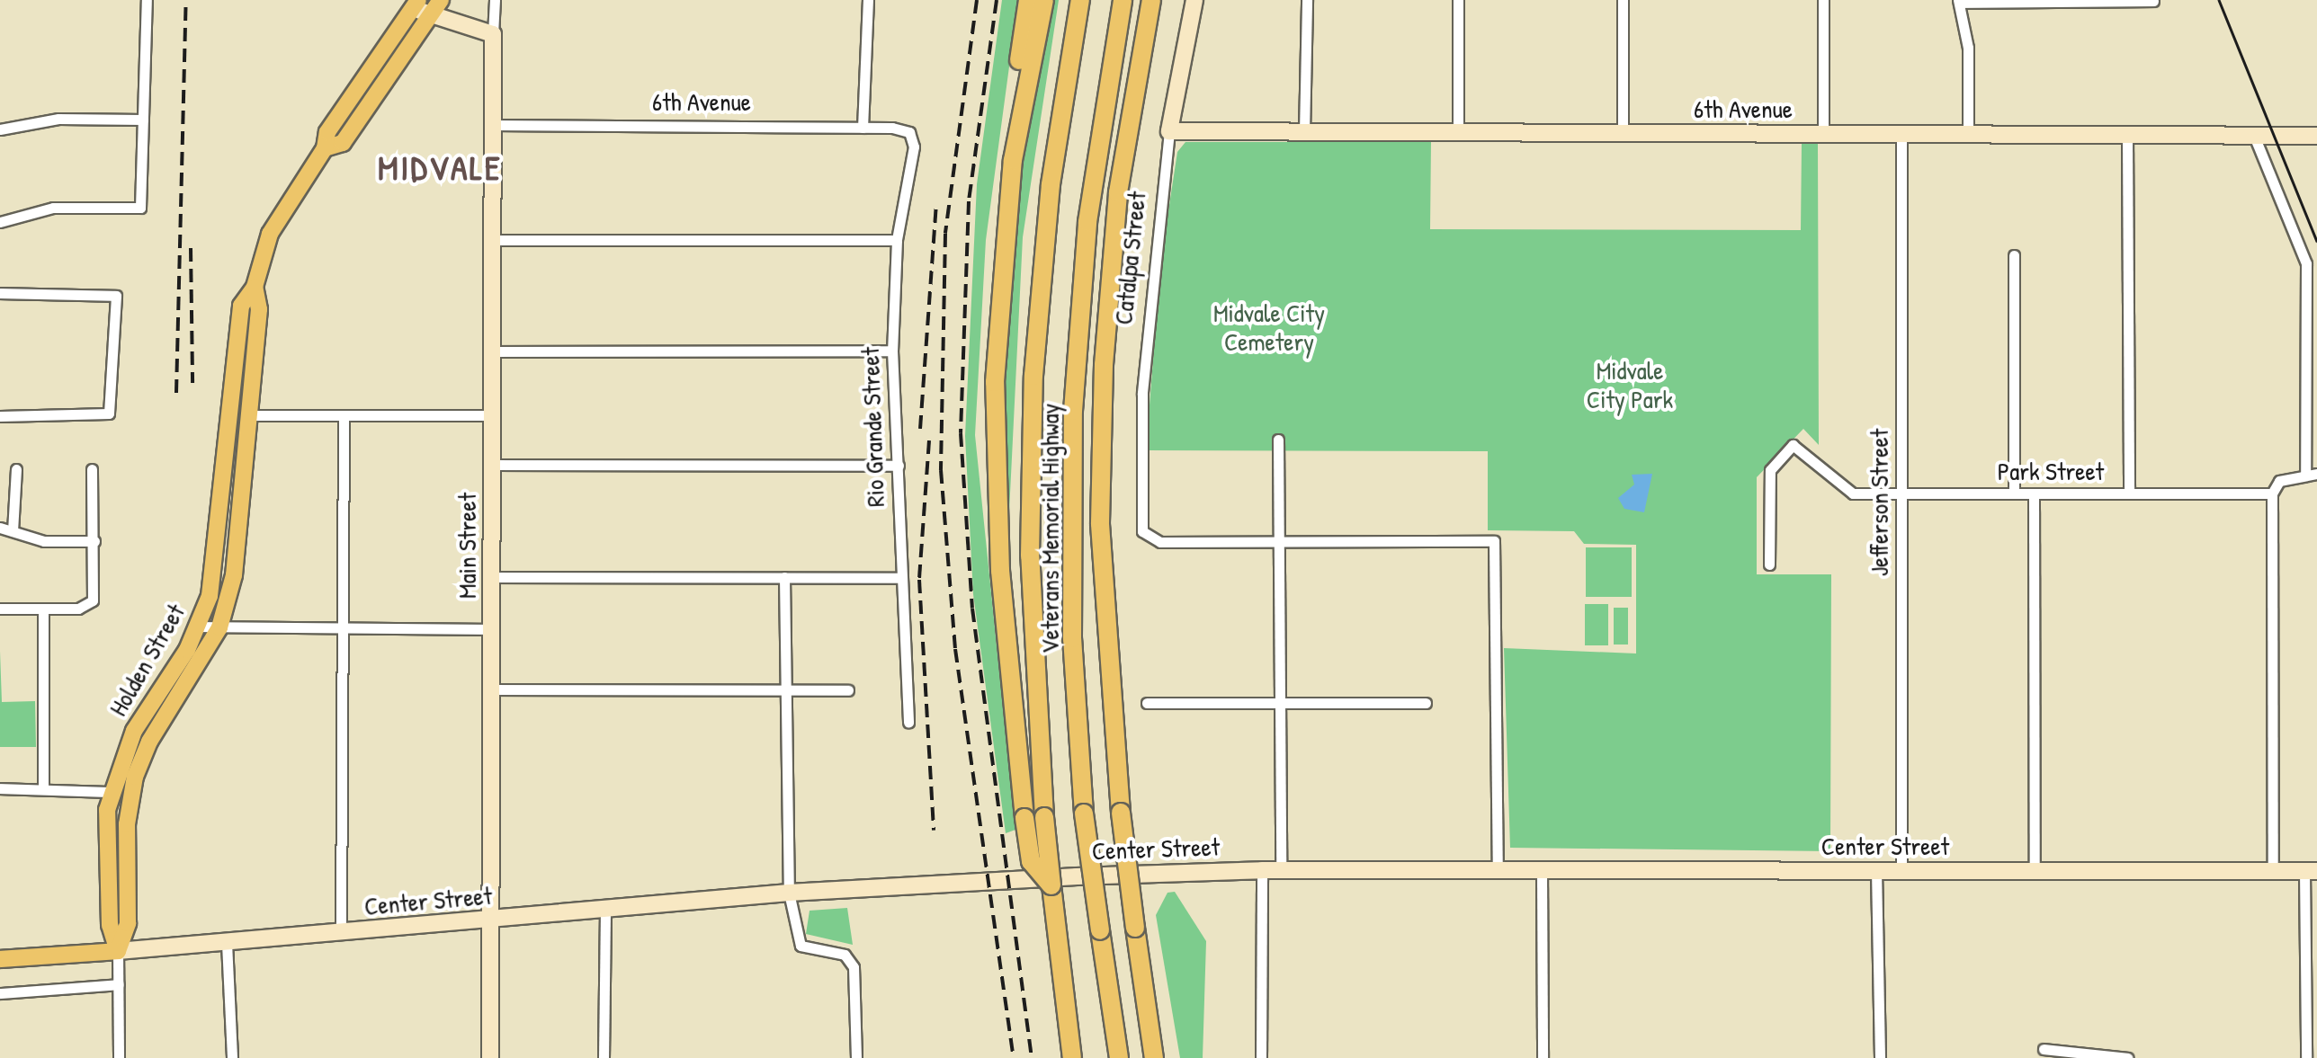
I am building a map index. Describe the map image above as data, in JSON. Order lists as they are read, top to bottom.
{
  "streets": {
    "highway": ["Veterans Memorial Highway"],
    "main road": ["Holden Street", "Center Street"],
    "street": [
      "6th Avenue",
      "Catalpa Street",
      "Rio Grande Street",
      "Park Street",
      "Jefferson Street",
      "Main Street"
    ]
  },
  "crossings": [
    ["6th Avenue", "Catalpa Street"],
    ["6th Avenue", "Rio Grande Street"],
    ["6th Avenue", "Jefferson Street"],
    ["6th Avenue", "Main Street"],
    ["Park Street", "Jefferson Street"],
    ["Jefferson Street", "Center Street"],
    ["Main Street", "Center Street"],
    ["Holden Street", "Center Street"]
  ],
  "districts": ["MIDVALE"],
  "parks": ["Midvale City Cemetery", "Midvale City Park"]
}
